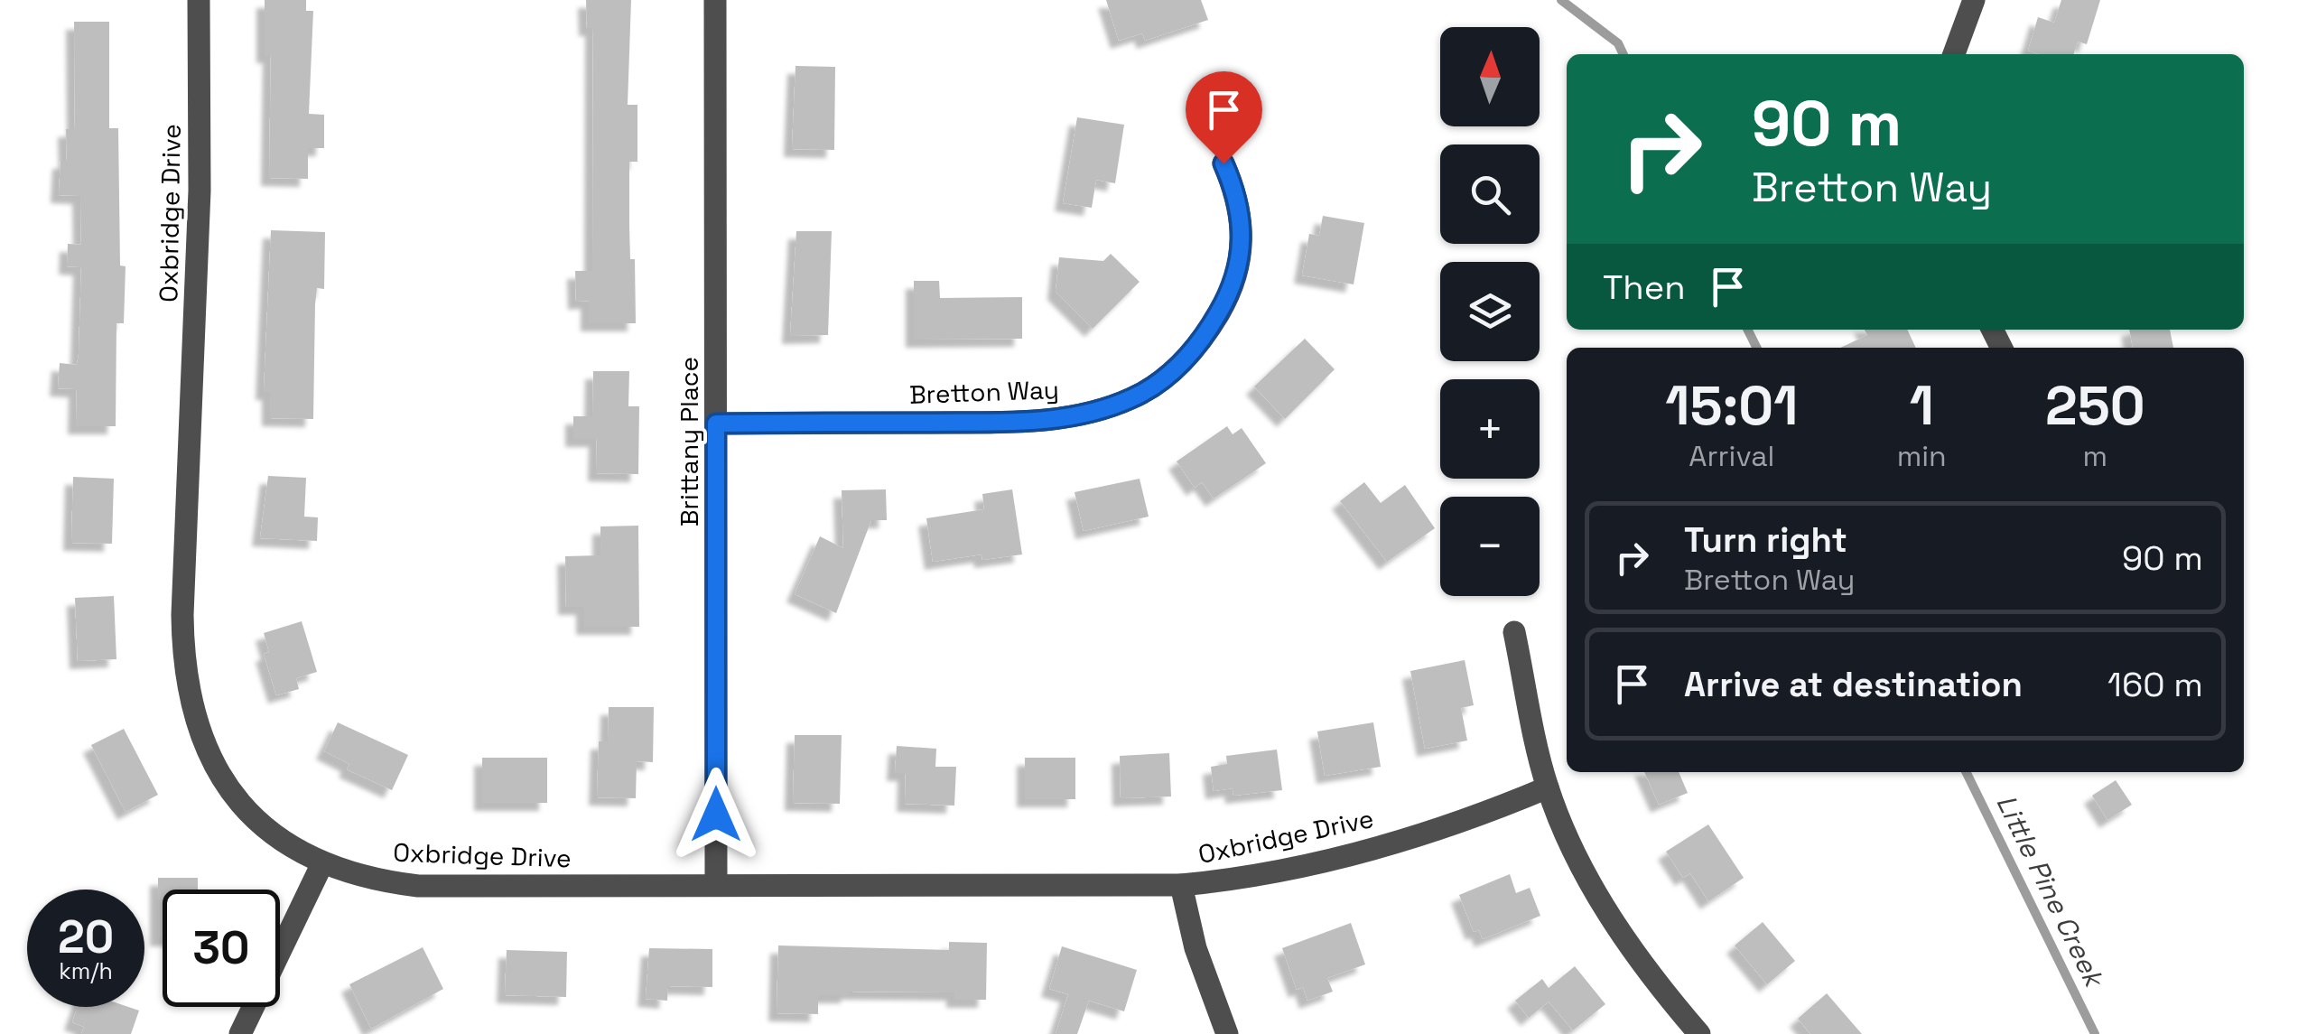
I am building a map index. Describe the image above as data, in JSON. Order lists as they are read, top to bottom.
{
  "streets": {
    "street": ["Oxbridge Drive", "Bretton Way", "Brittany Place"]
  },
  "crossings": [
    ["Oxbridge Drive", "Brittany Place"],
    ["Bretton Way", "Brittany Place"]
  ],
  "water": ["Little Pine Creek"],
  "north": "top",
  "page": {
    "map_buttons": ["+", "−"],
    "turn": ["90 m", "Bretton Way"],
    "then": "Then",
    "eta": [
      "15:01",
      "Arrival",
      "1",
      "min",
      "250",
      "m"
    ],
    "list": [
      {
        "name": "Turn right",
        "note": "Bretton Way",
        "value": "90 m"
      },
      {
        "name": "Arrive at destination",
        "value": "160 m"
      }
    ],
    "speed": "20 km/h",
    "limit": "30"
  }
}
